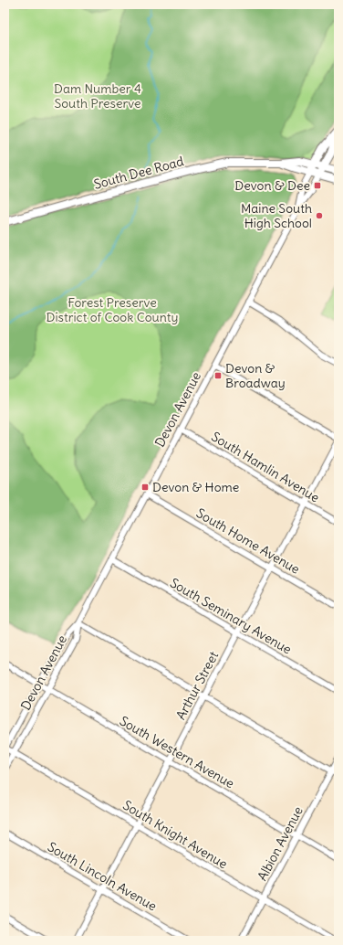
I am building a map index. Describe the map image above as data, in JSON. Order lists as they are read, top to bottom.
{
  "streets": {
    "main road": ["South Dee Road", "Devon Avenue"],
    "street": [
      "South Hamlin Avenue",
      "South Home Avenue",
      "South Seminary Avenue",
      "Arthur Street",
      "South Western Avenue",
      "South Knight Avenue",
      "Albion Avenue",
      "South Lincoln Avenue"
    ]
  },
  "crossings": [
    ["South Dee Road", "Devon Avenue"],
    ["Devon Avenue", "South Hamlin Avenue"],
    ["Devon Avenue", "South Home Avenue"],
    ["Devon Avenue", "South Seminary Avenue"],
    ["Devon Avenue", "South Western Avenue"],
    ["Devon Avenue", "South Knight Avenue"],
    ["South Hamlin Avenue", "Arthur Street"],
    ["South Home Avenue", "Arthur Street"],
    ["South Seminary Avenue", "Arthur Street"],
    ["Arthur Street", "South Western Avenue"],
    ["Arthur Street", "South Knight Avenue"],
    ["Arthur Street", "South Lincoln Avenue"],
    ["South Western Avenue", "Albion Avenue"],
    ["South Knight Avenue", "Albion Avenue"]
  ],
  "parks": ["Dam Number 4 South Preserve", "Forest Preserve District of Cook County"],
  "places": {
    "transit": ["Devon & Dee", "Devon & Broadway", "Devon & Home"],
    "other": ["Maine South High School"]
  }
}
